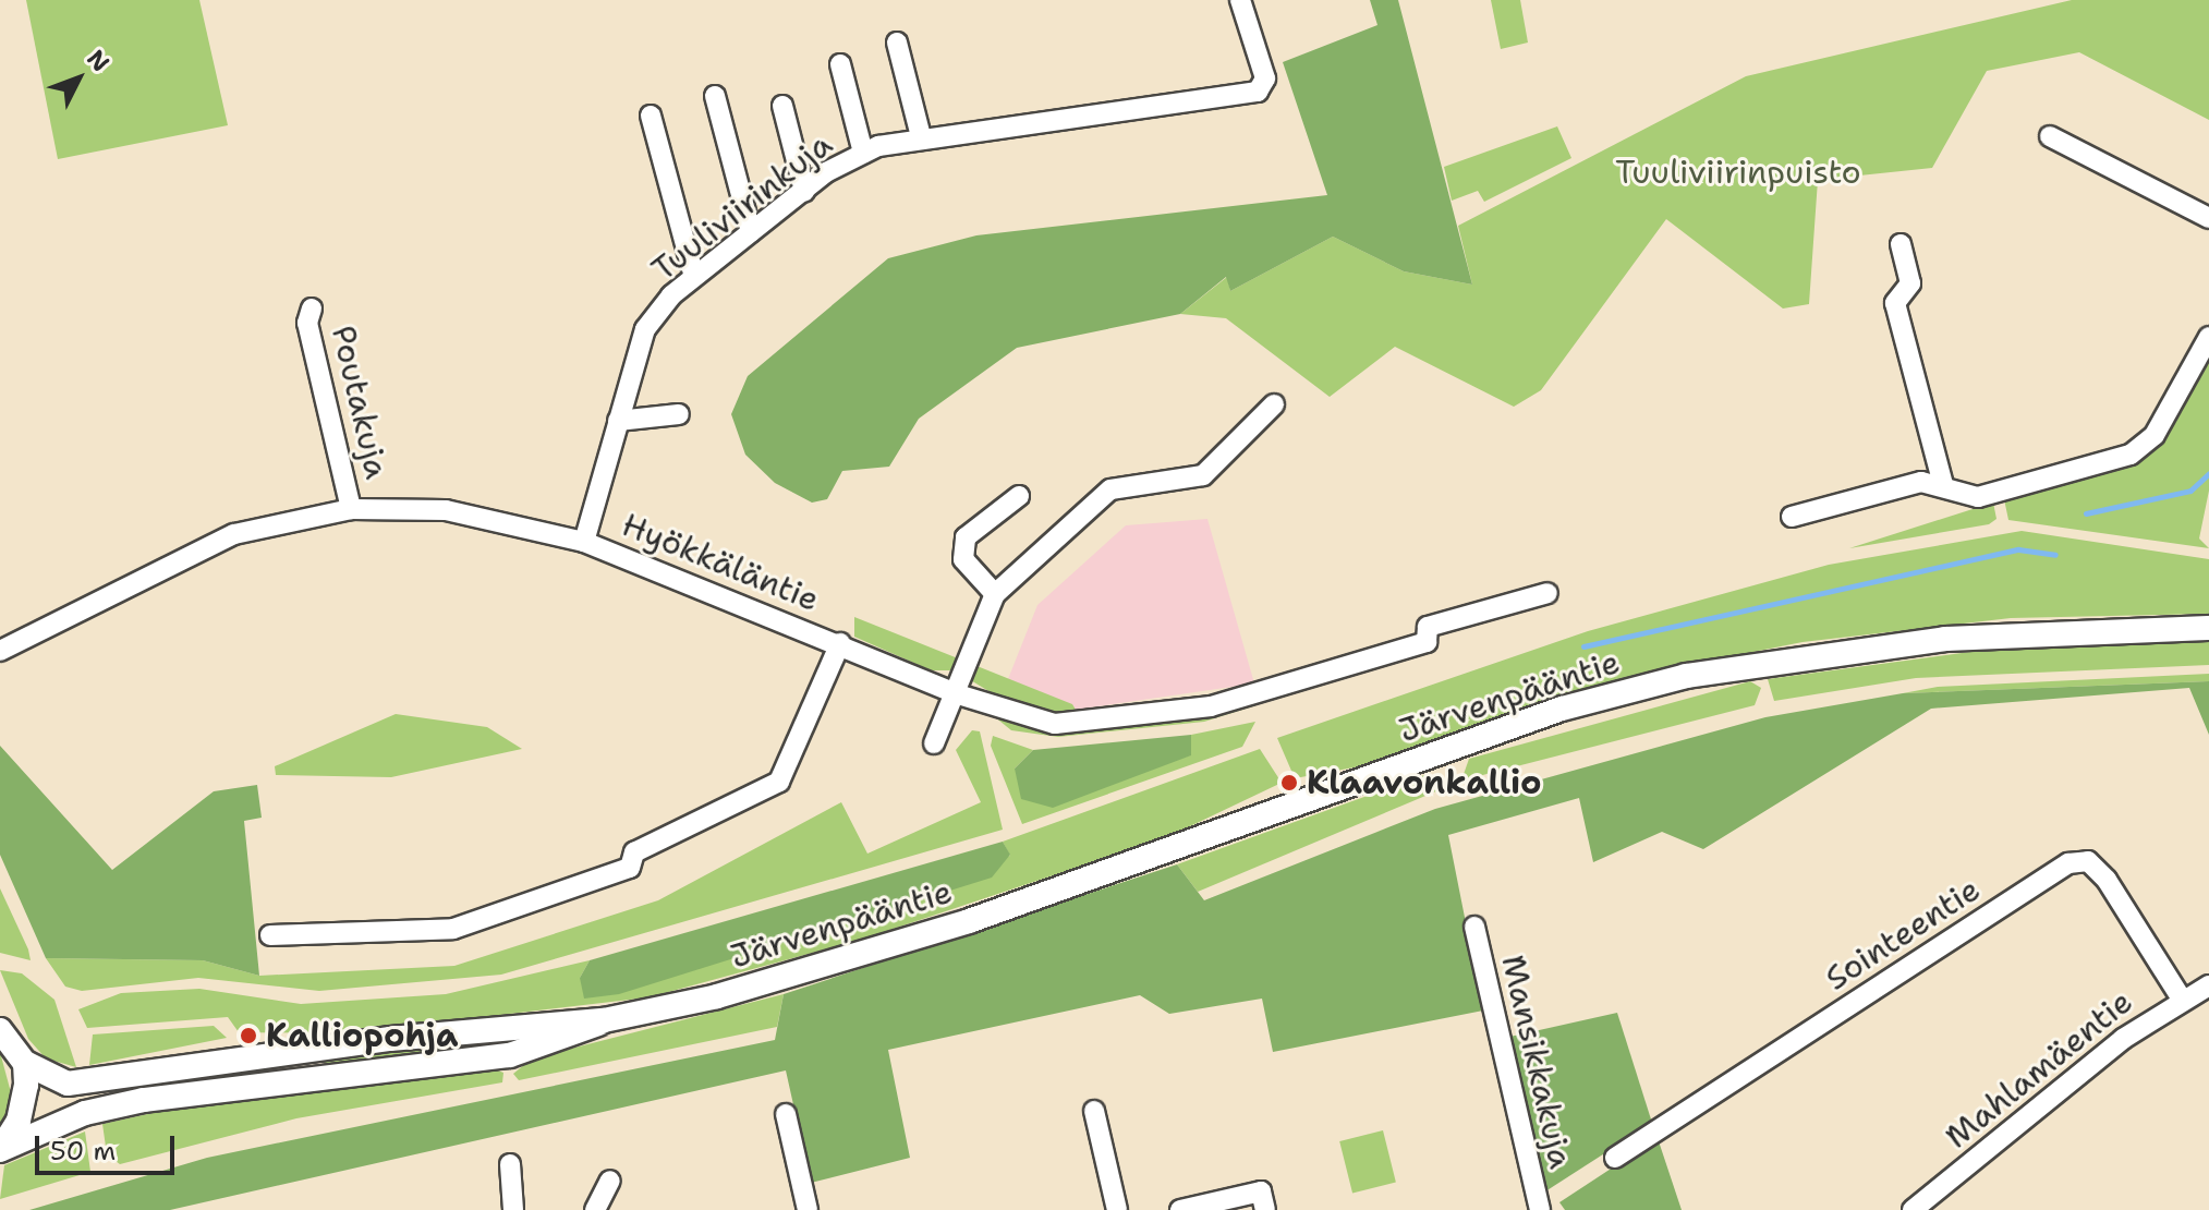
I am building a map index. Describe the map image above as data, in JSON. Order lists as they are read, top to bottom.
{
  "streets": {
    "main road": ["Järvenpääntie"],
    "street": [
      "Tuuliviirinkuja",
      "Poutakuja",
      "Hyökkäläntie",
      "Sointeentie",
      "Mansikkakuja",
      "Mahlamäentie"
    ]
  },
  "crossings": [
    ["Tuuliviirinkuja", "Hyökkäläntie"],
    ["Poutakuja", "Hyökkäläntie"],
    ["Sointeentie", "Mahlamäentie"]
  ],
  "parks": ["Tuuliviirinpuisto"],
  "places": ["Klaavonkallio", "Kalliopohja"],
  "scale_bar": "50 m",
  "north": "top right"
}
